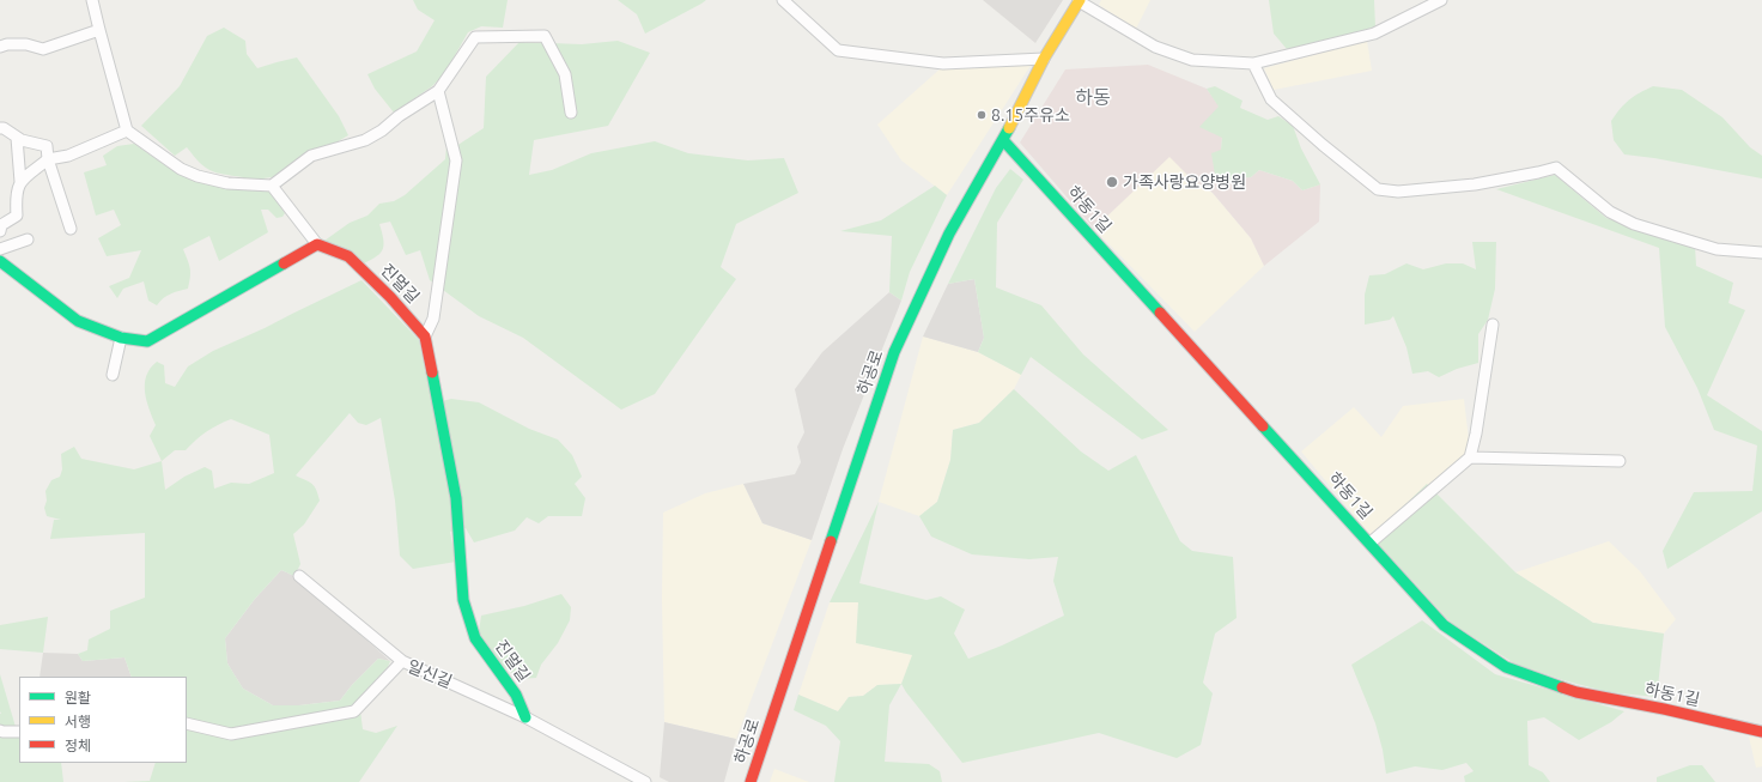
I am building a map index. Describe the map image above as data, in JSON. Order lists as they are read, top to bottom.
{
  "streets": {
    "street": [
      "하동1길",
      "진멀길",
      "하공로",
      "일신길"
    ]
  },
  "crossings": [
    ["하동1길", "하공로"],
    ["진멀길", "일신길"]
  ],
  "districts": ["하동"],
  "places": ["8.15주유소", "가족사랑요양병원"],
  "legend": ["원활", "서행", "정체"]
}
